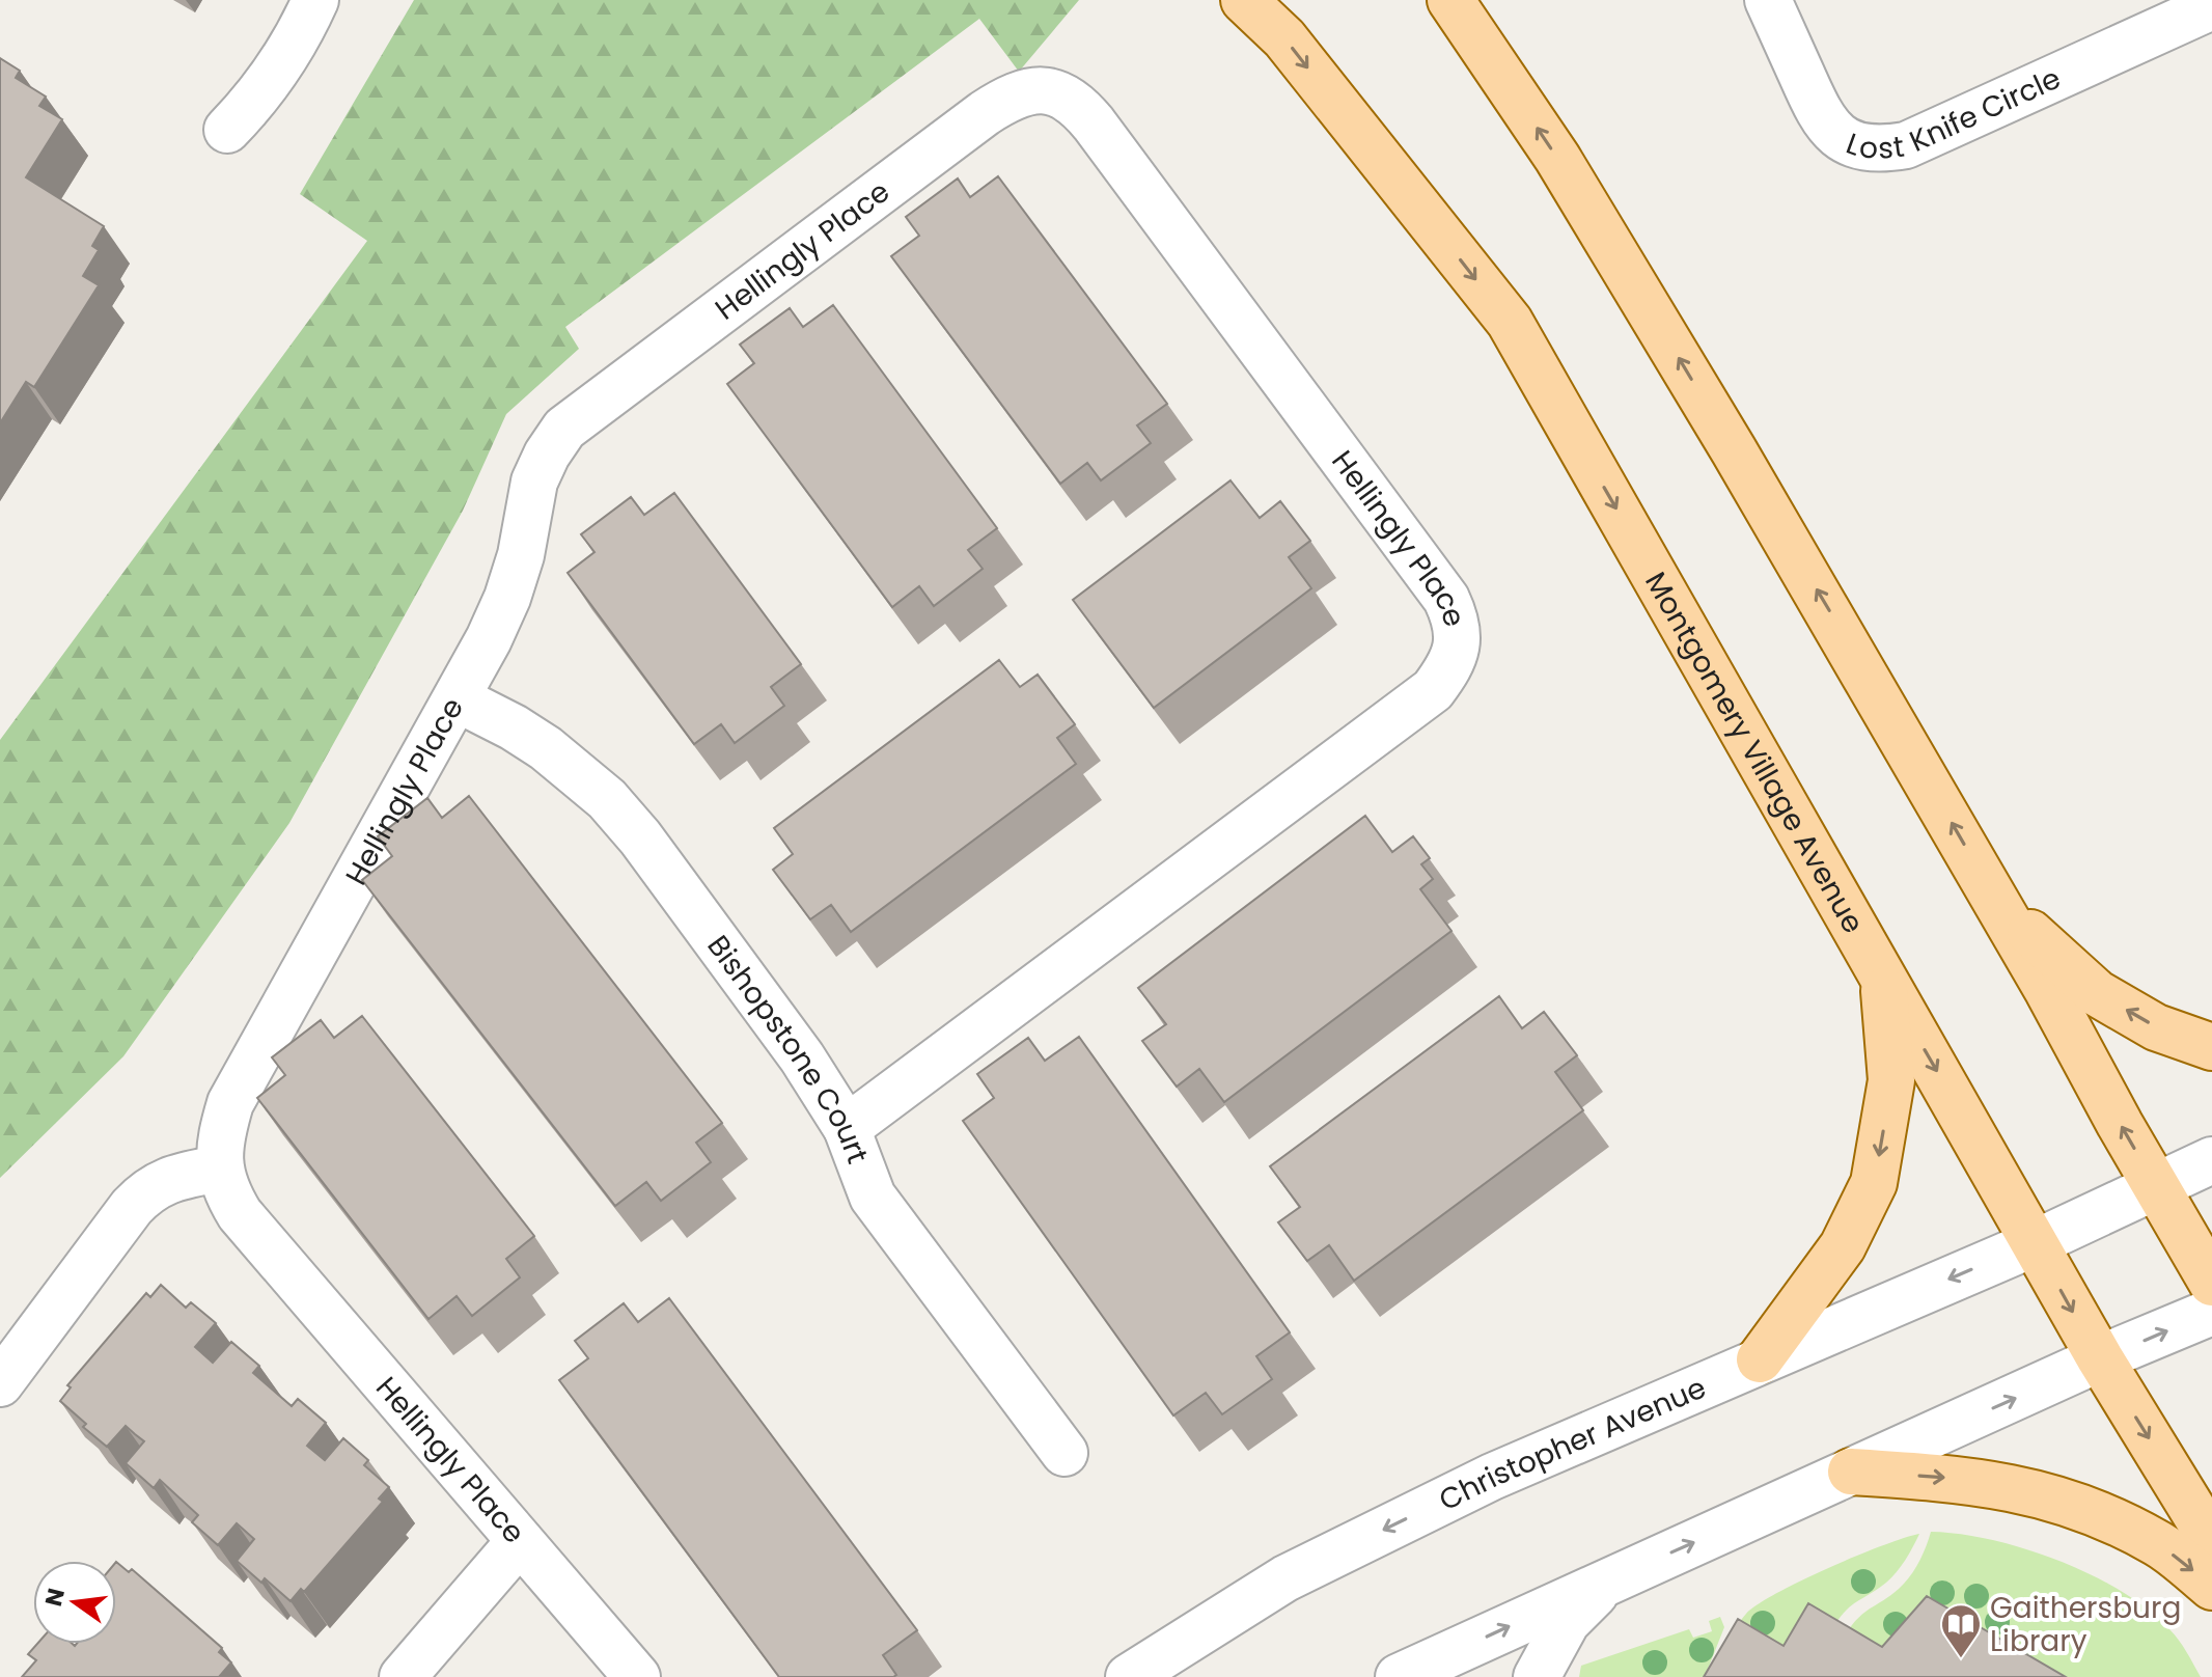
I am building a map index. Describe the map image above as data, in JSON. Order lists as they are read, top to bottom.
{
  "streets": {
    "main road": ["Montgomery Village Avenue"],
    "street": [
      "Lost Knife Circle",
      "Hellingly Place",
      "Bishopstone Court",
      "Christopher Avenue"
    ]
  },
  "crossings": [
    ["Hellingly Place", "Bishopstone Court"],
    ["Montgomery Village Avenue", "Christopher Avenue"]
  ],
  "places": {
    "library": ["Gaithersburg Library"]
  },
  "north": "left"
}
